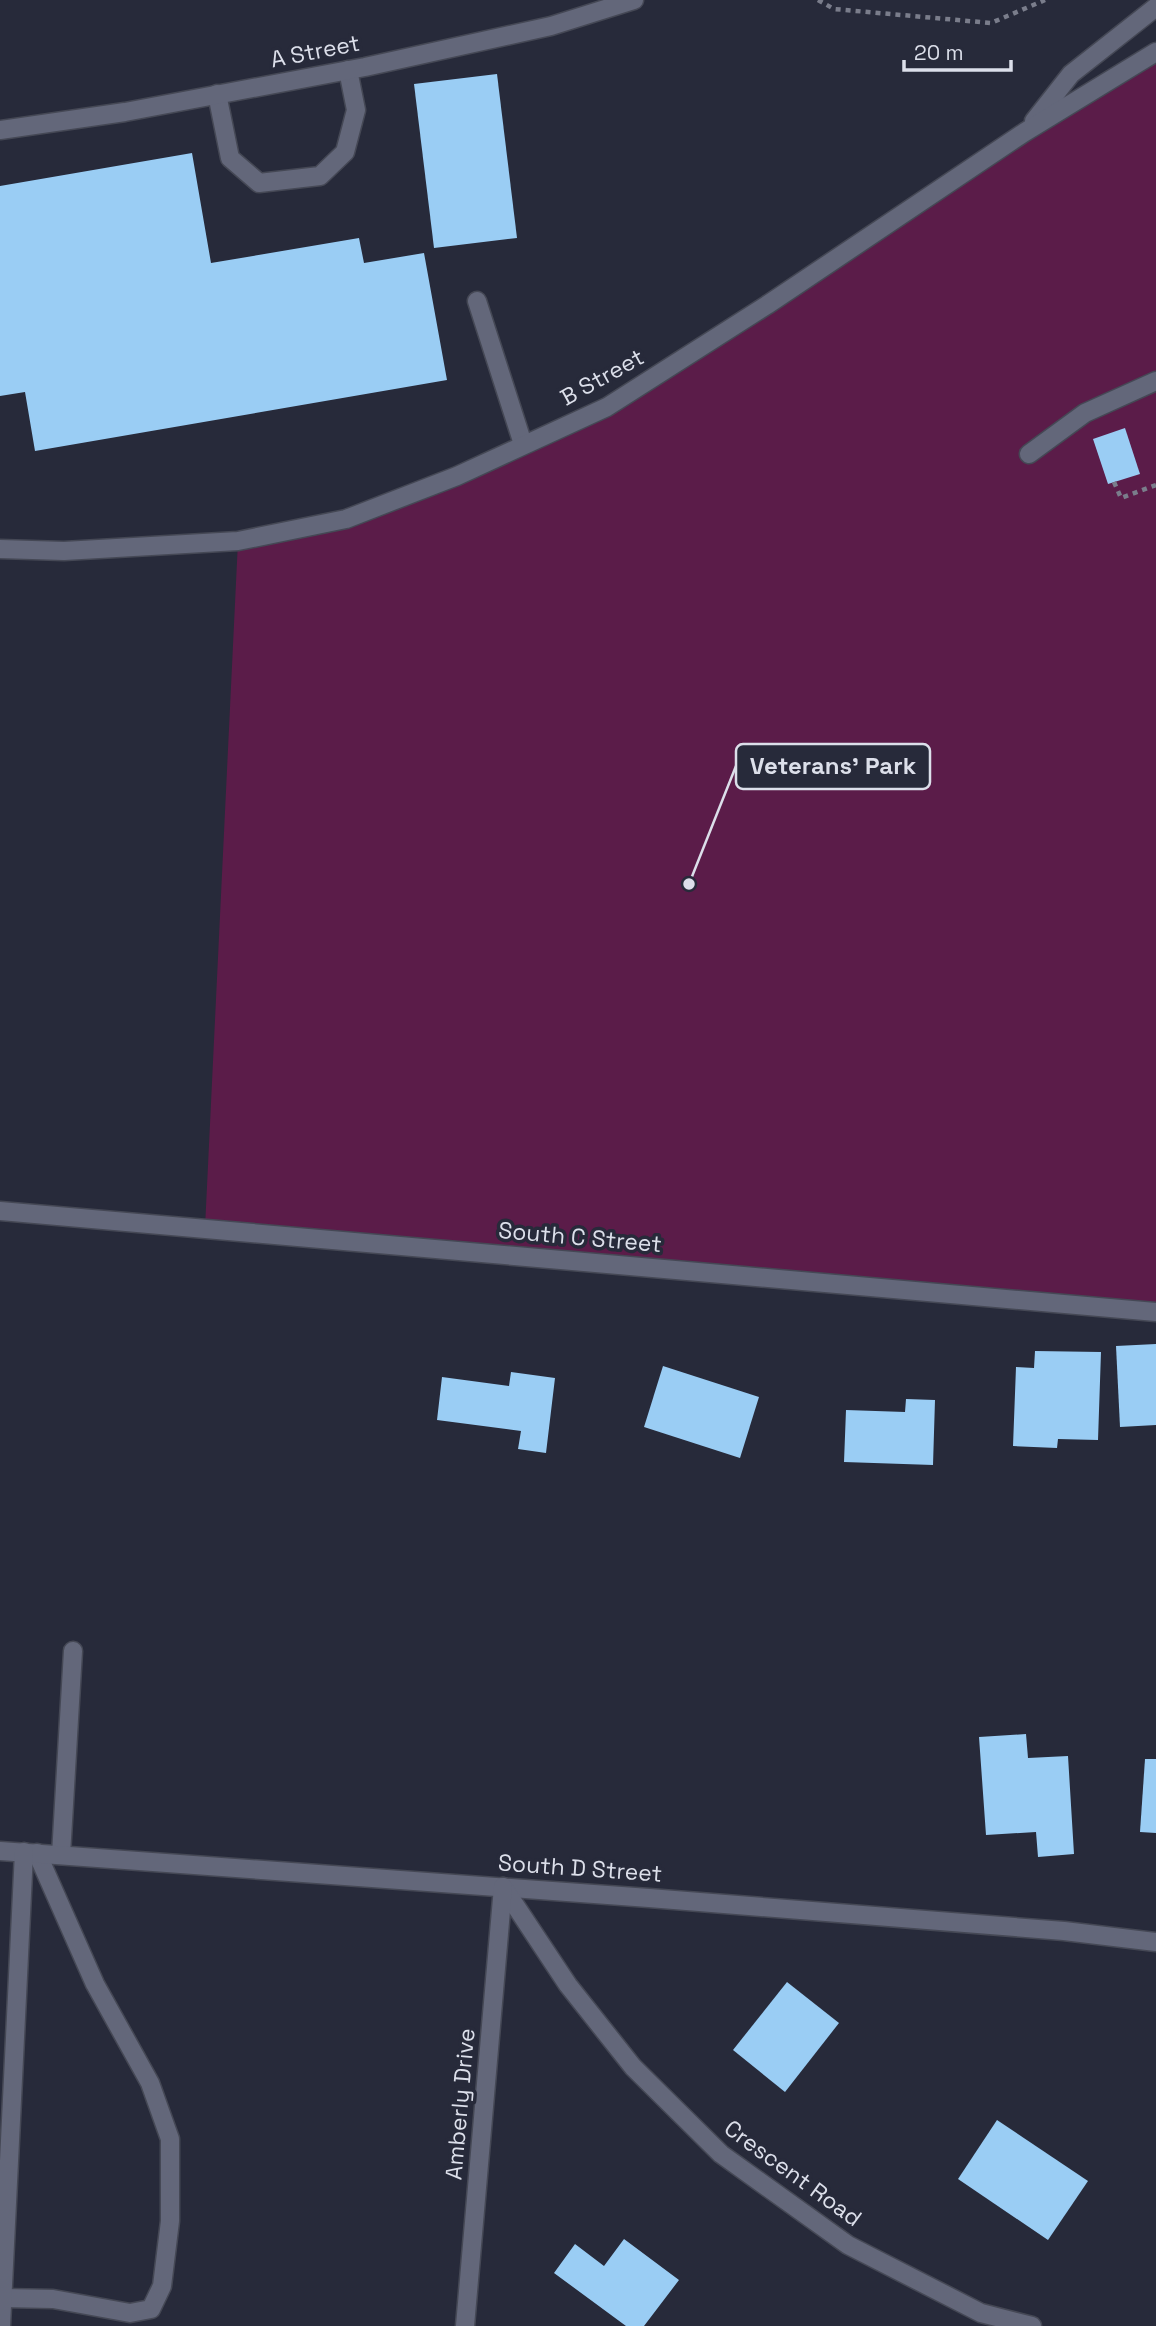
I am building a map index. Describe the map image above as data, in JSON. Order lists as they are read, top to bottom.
{
  "streets": {
    "street": [
      "A Street",
      "B Street",
      "South C Street",
      "South D Street",
      "Amberly Drive",
      "Crescent Road"
    ]
  },
  "crossings": [
    ["South D Street", "Amberly Drive"],
    ["South D Street", "Crescent Road"],
    ["Amberly Drive", "Crescent Road"]
  ],
  "places": ["Veterans’ Park"],
  "scale_bar": "20 m"
}
